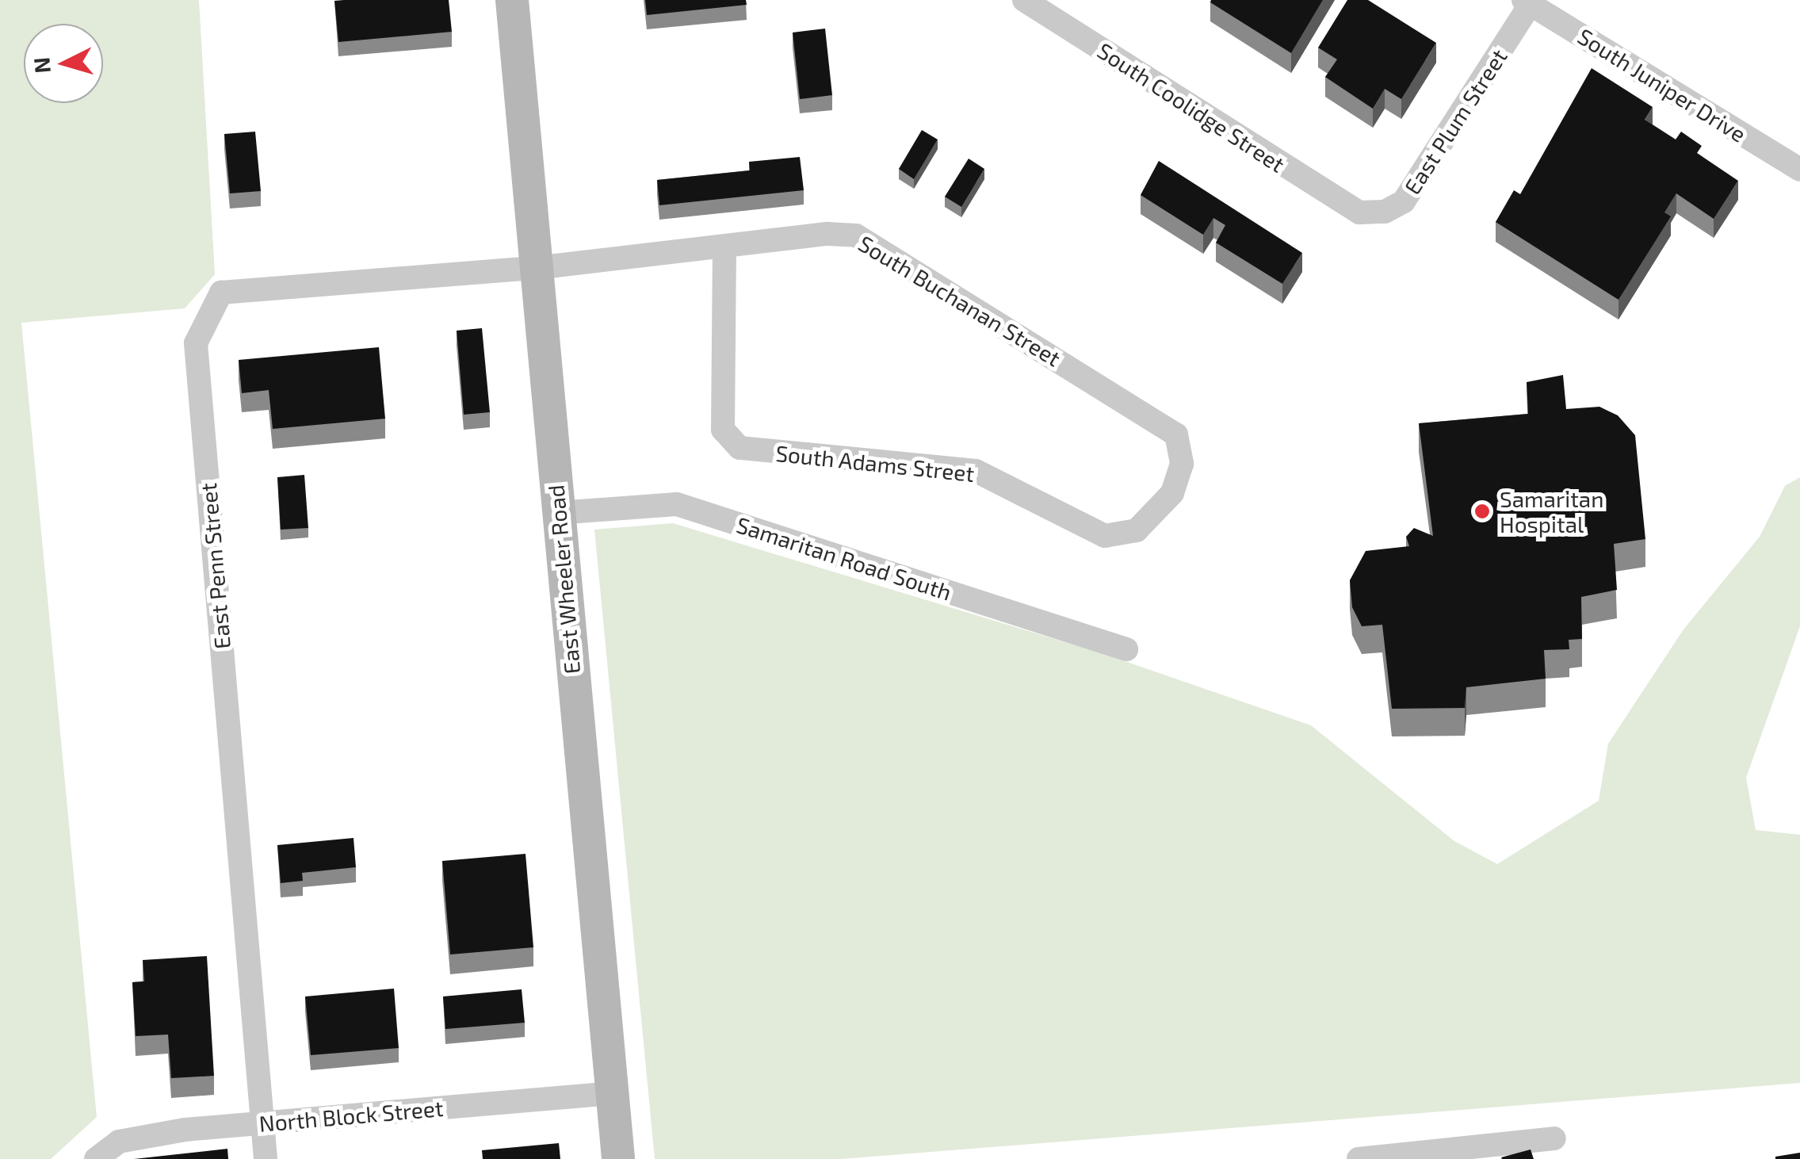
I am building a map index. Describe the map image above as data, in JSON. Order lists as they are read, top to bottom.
{
  "streets": {
    "main road": ["East Wheeler Road"],
    "street": [
      "South Juniper Drive",
      "South Coolidge Street",
      "East Plum Street",
      "South Buchanan Street",
      "South Adams Street",
      "Samaritan Road South",
      "East Penn Street",
      "North Block Street"
    ]
  },
  "crossings": [
    ["South Juniper Drive", "East Plum Street"],
    ["South Coolidge Street", "East Plum Street"],
    ["South Buchanan Street", "South Adams Street"],
    ["South Buchanan Street", "East Penn Street"],
    ["South Buchanan Street", "East Wheeler Road"],
    ["Samaritan Road South", "East Wheeler Road"],
    ["East Penn Street", "East Wheeler Road"],
    ["East Penn Street", "North Block Street"],
    ["East Wheeler Road", "North Block Street"]
  ],
  "places": ["Samaritan Hospital"],
  "north": "left"
}
